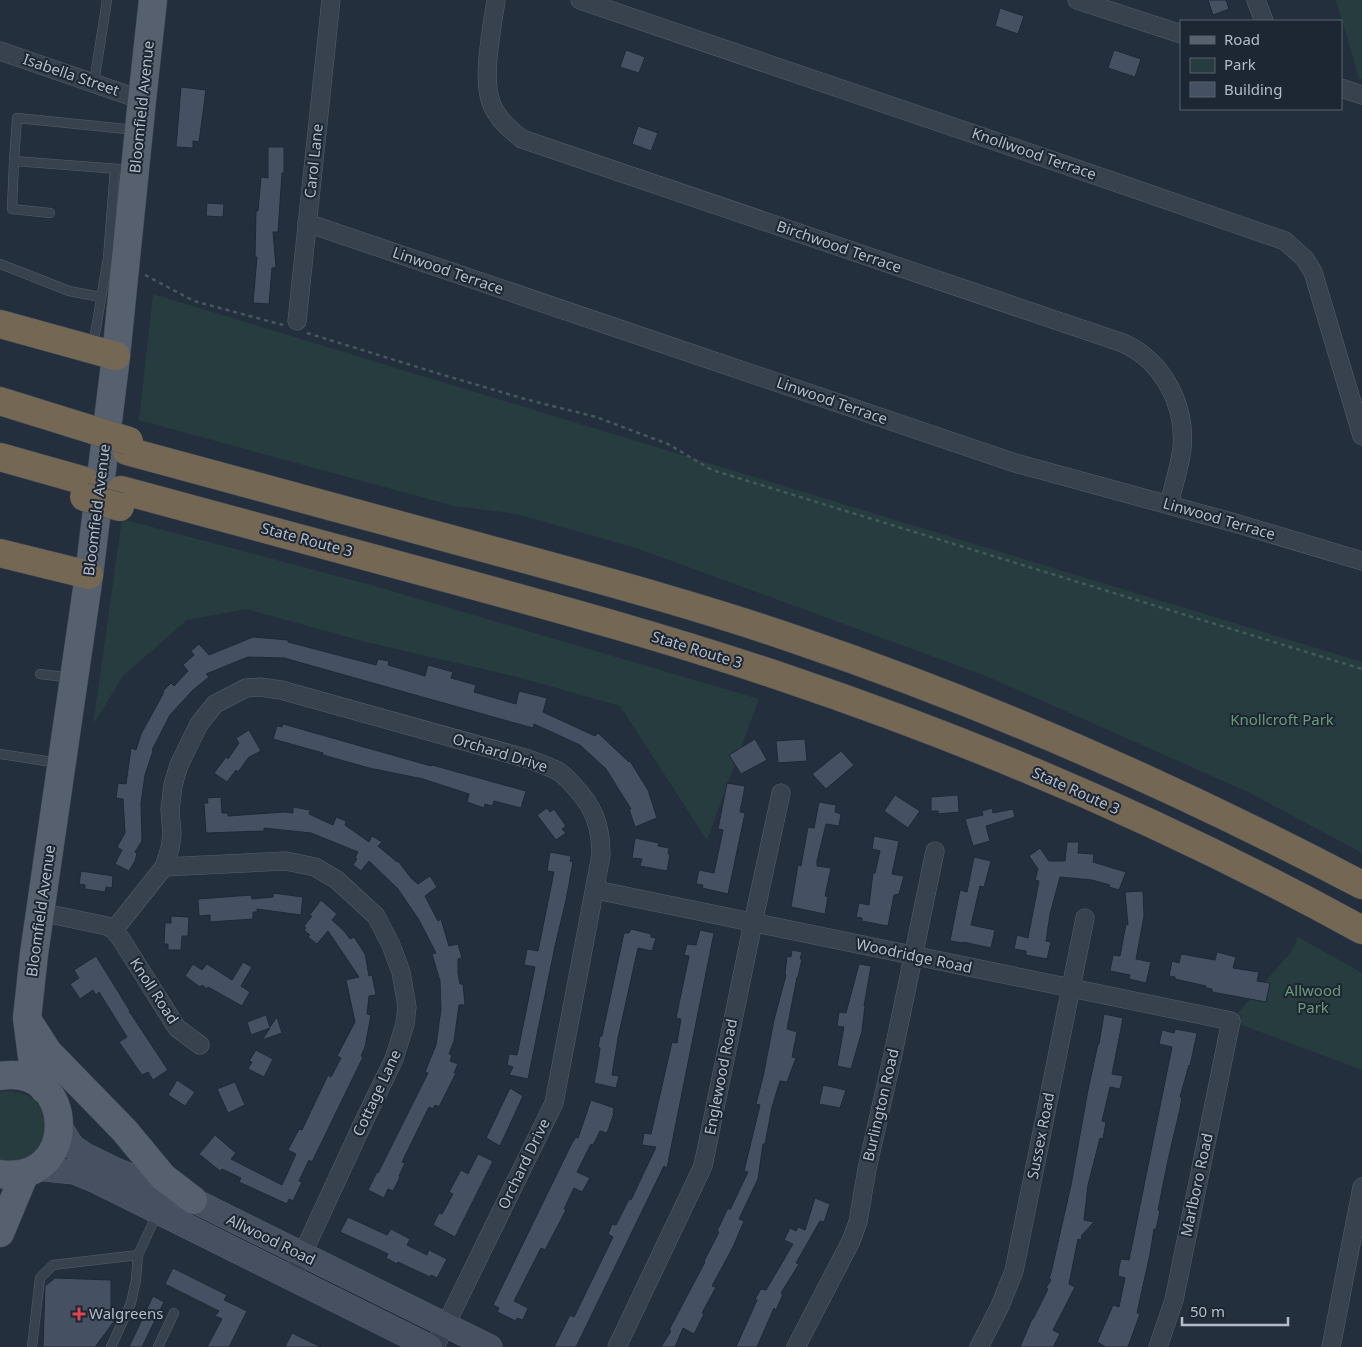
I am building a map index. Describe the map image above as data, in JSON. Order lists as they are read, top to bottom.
{
  "streets": {
    "highway": ["State Route 3"],
    "main road": ["Bloomfield Avenue", "Allwood Road"],
    "street": [
      "Isabella Street",
      "Knollwood Terrace",
      "Carol Lane",
      "Birchwood Terrace",
      "Linwood Terrace",
      "Orchard Drive",
      "Woodridge Road",
      "Knoll Road",
      "Englewood Road",
      "Cottage Lane",
      "Burlington Road",
      "Sussex Road",
      "Marlboro Road"
    ]
  },
  "crossings": [
    ["Isabella Street", "Bloomfield Avenue"],
    ["Bloomfield Avenue", "Allwood Road"],
    ["Carol Lane", "Linwood Terrace"],
    ["Birchwood Terrace", "Linwood Terrace"],
    ["Orchard Drive", "Woodridge Road"],
    ["Orchard Drive", "Knoll Road"],
    ["Orchard Drive", "Cottage Lane"],
    ["Orchard Drive", "Allwood Road"],
    ["Woodridge Road", "Englewood Road"],
    ["Woodridge Road", "Burlington Road"],
    ["Woodridge Road", "Sussex Road"],
    ["Woodridge Road", "Marlboro Road"],
    ["Cottage Lane", "Allwood Road"]
  ],
  "parks": ["Knollcroft Park", "Allwood Park"],
  "places": {
    "health": ["Walgreens"]
  },
  "legend": ["Road", "Park", "Building"],
  "scale_bar": "50 m"
}
